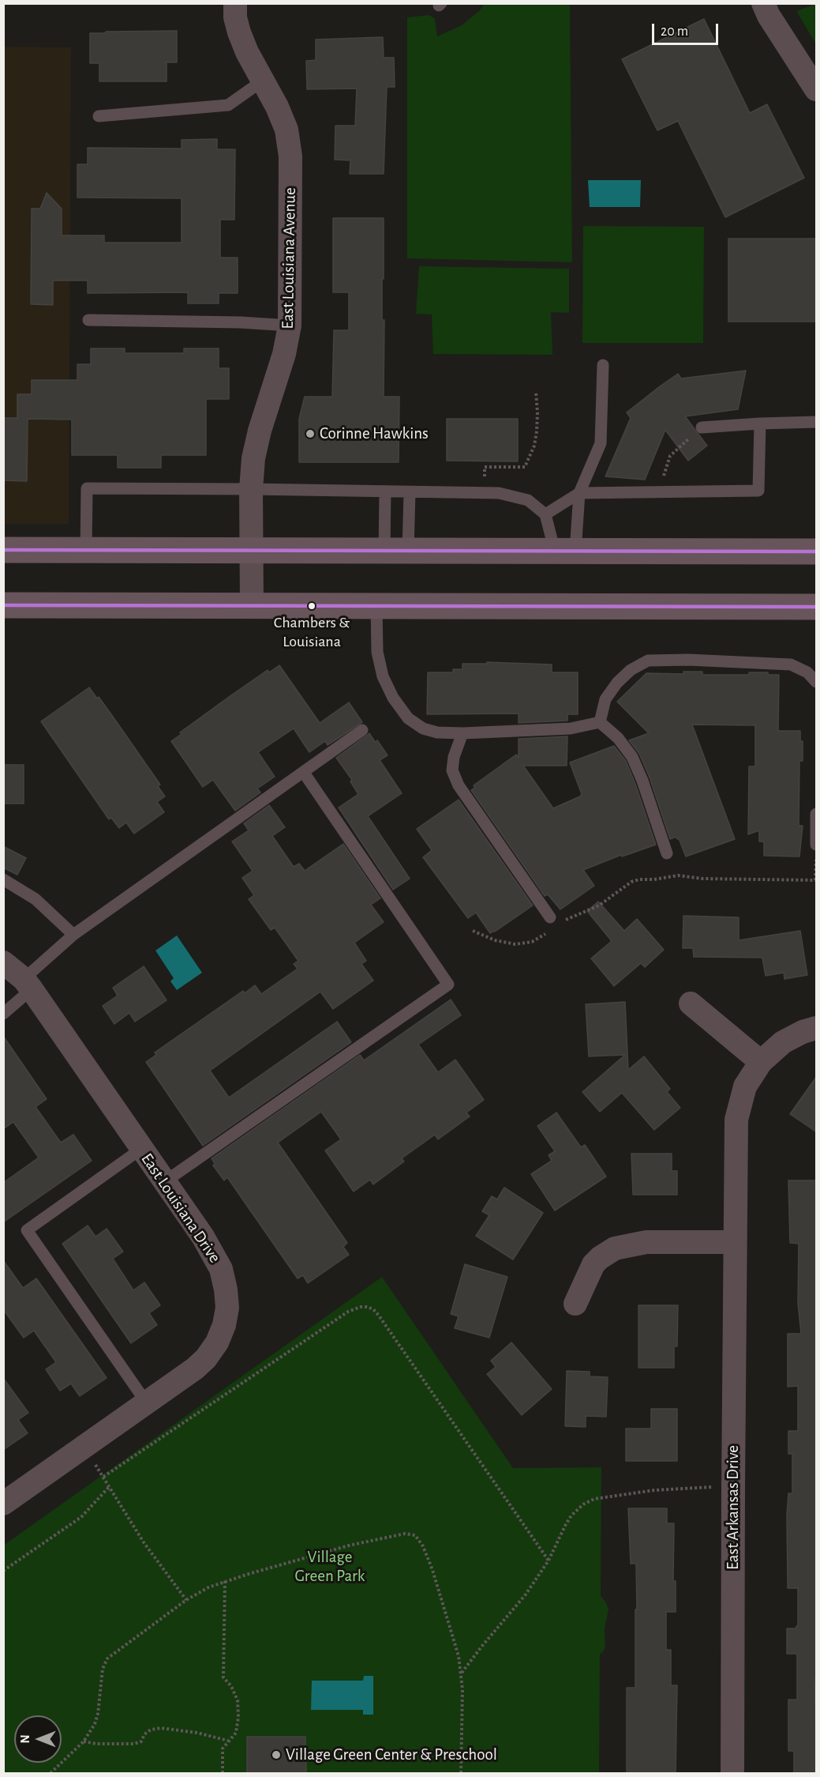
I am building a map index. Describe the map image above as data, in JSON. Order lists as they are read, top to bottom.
{
  "streets": {
    "street": ["East Louisiana Avenue", "East Louisiana Drive", "East Arkansas Drive"]
  },
  "parks": ["Village Green Park"],
  "places": ["Corinne Hawkins", "Chambers & Louisiana", "Village Green Center & Preschool"],
  "scale_bar": "20 m",
  "north": "left"
}
